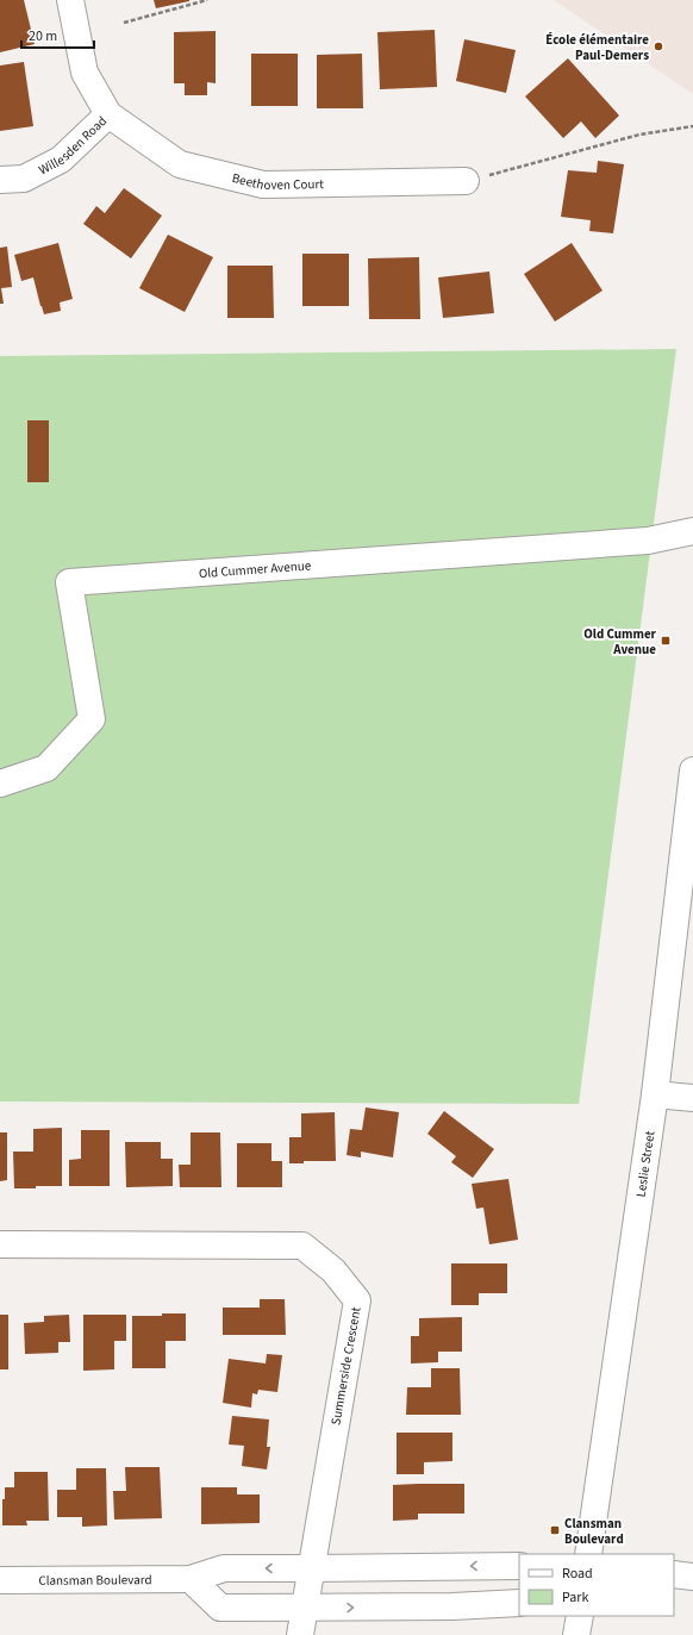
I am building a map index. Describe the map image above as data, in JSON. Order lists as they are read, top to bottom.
{
  "streets": {
    "street": [
      "Willesden Road",
      "Beethoven Court",
      "Old Cummer Avenue",
      "Leslie Street",
      "Summerside Crescent",
      "Clansman Boulevard"
    ]
  },
  "crossings": [
    ["Willesden Road", "Beethoven Court"],
    ["Summerside Crescent", "Clansman Boulevard"]
  ],
  "places": {
    "other": ["École élémentaire Paul-Demers"],
    "transit": ["Old Cummer Avenue", "Clansman Boulevard"]
  },
  "legend": ["Road", "Park"],
  "scale_bar": "20 m"
}
